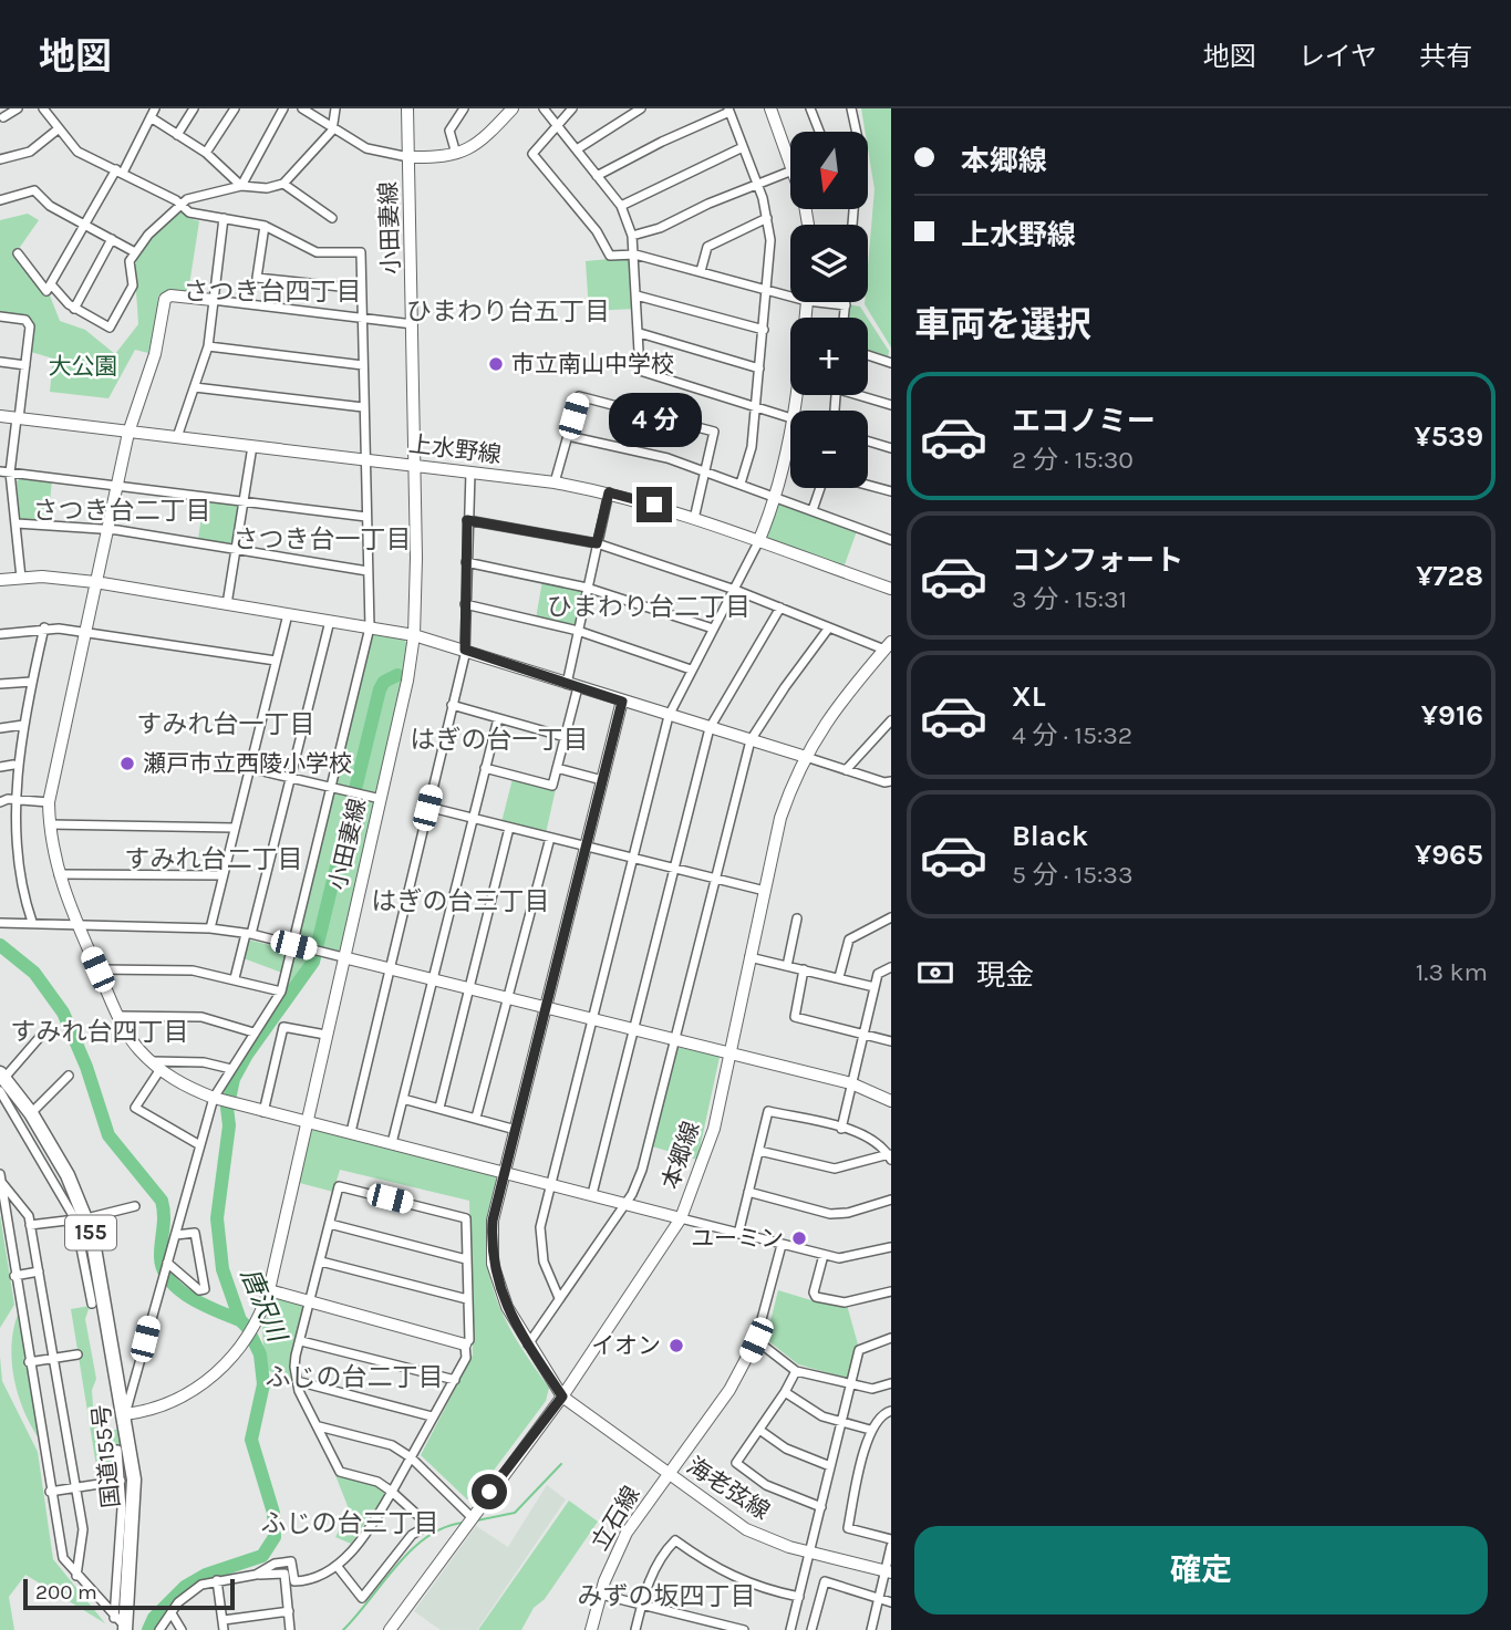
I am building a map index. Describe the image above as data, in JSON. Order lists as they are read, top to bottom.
{
  "streets": {
    "highway": ["155", "国道155号"],
    "street": [
      "小田妻線",
      "上水野線",
      "本郷線",
      "海老弦線",
      "立石線"
    ]
  },
  "crossings": [
    ["小田妻線", "上水野線"],
    ["小田妻線", "国道155号"],
    ["本郷線", "海老弦線"],
    ["海老弦線", "立石線"]
  ],
  "districts": [
    "さつき台四丁目",
    "ひまわり台五丁目",
    "さつき台二丁目",
    "さつき台一丁目",
    "ひまわり台二丁目",
    "すみれ台一丁目",
    "はぎの台一丁目",
    "すみれ台二丁目",
    "はぎの台三丁目",
    "すみれ台四丁目",
    "ふじの台二丁目",
    "ふじの台三丁目",
    "みずの坂四丁目"
  ],
  "water": ["唐沢川"],
  "parks": ["大公園"],
  "places": [
    "市立南山中学校",
    "瀬戸市立西陵小学校",
    "ユーミン",
    "イオン"
  ],
  "scale_bar": "200 m",
  "north": "bottom",
  "page": {
    "header": "地図",
    "nav": ["地図", "レイヤ", "共有"],
    "banner": ["本郷線", "上水野線"],
    "map_buttons": ["+", "−"],
    "heading": "車両を選択",
    "list": [
      {
        "name": "エコノミー",
        "note": "2 分 · 15:30",
        "value": "¥539"
      },
      {
        "name": "コンフォート",
        "note": "3 分 · 15:31",
        "value": "¥728"
      },
      {
        "name": "XL",
        "note": "4 分 · 15:32",
        "value": "¥916"
      },
      {
        "name": "Black",
        "note": "5 分 · 15:33",
        "value": "¥965"
      }
    ],
    "bubble": "4 分",
    "pay": ["現金", "1.3 km"],
    "buttons": "確定",
    "scale": "200 m"
  }
}
